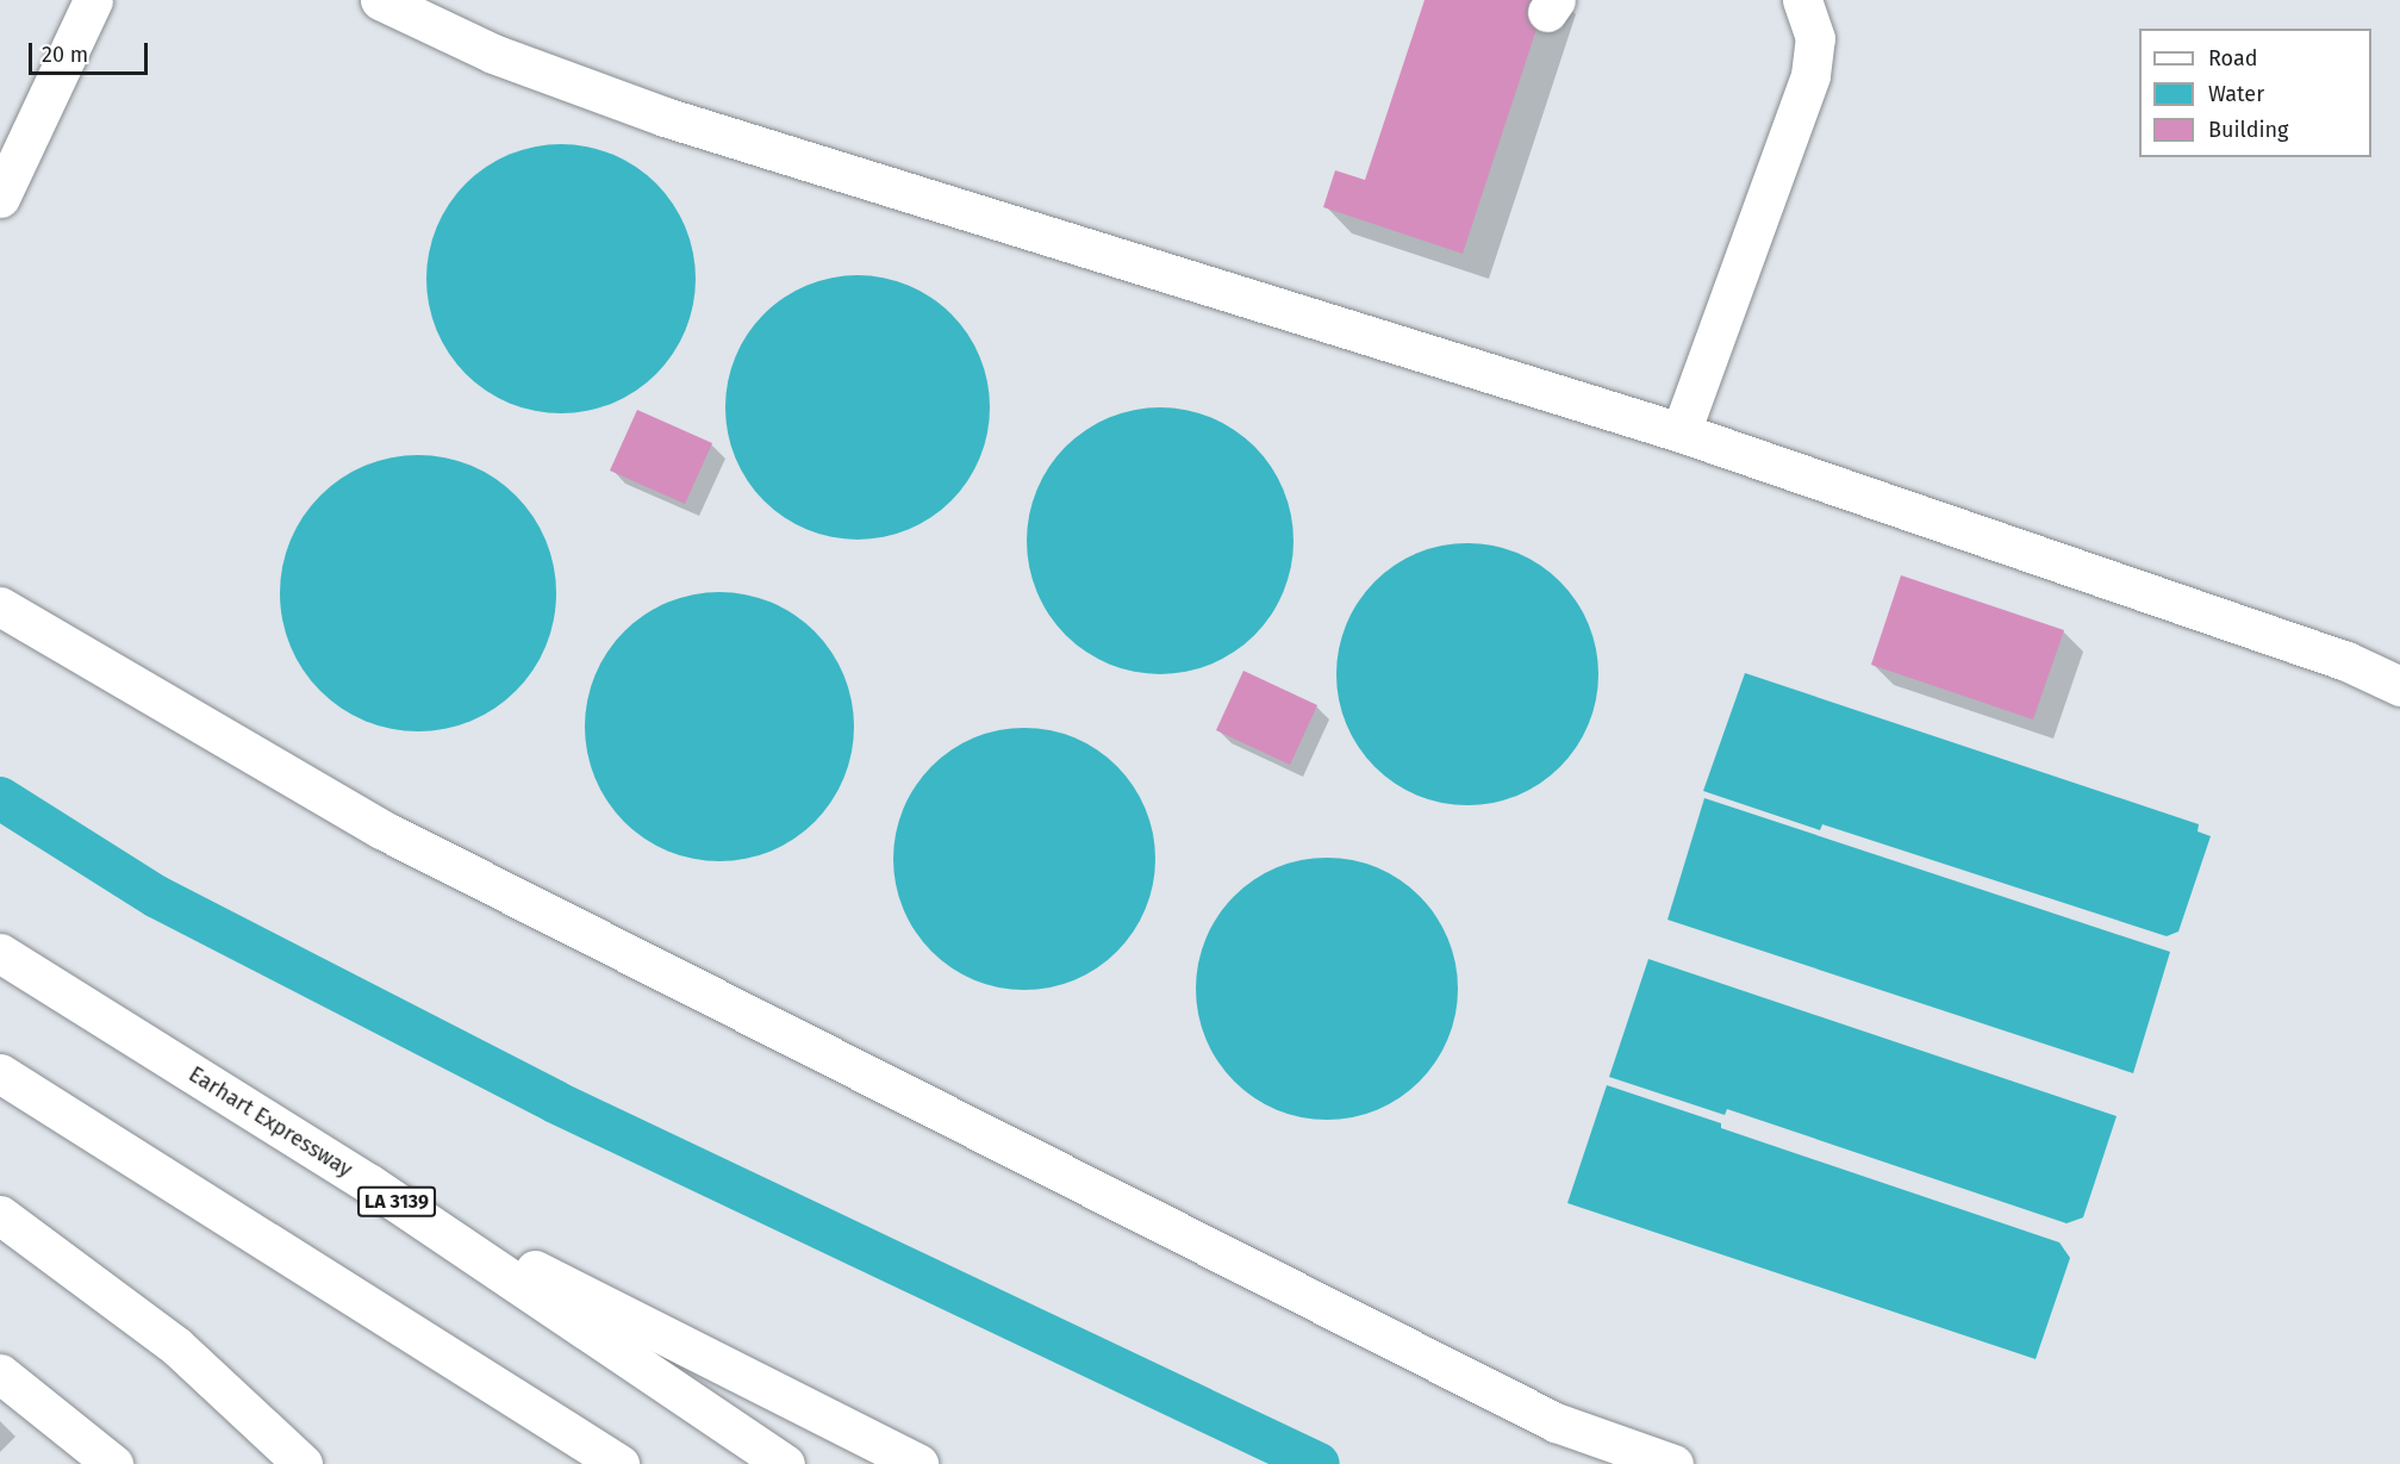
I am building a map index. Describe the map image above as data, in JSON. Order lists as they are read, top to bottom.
{
  "streets": {
    "main road": ["Earhart Expressway", "LA 3139"]
  },
  "legend": ["Road", "Water", "Building"],
  "scale_bar": "20 m"
}
